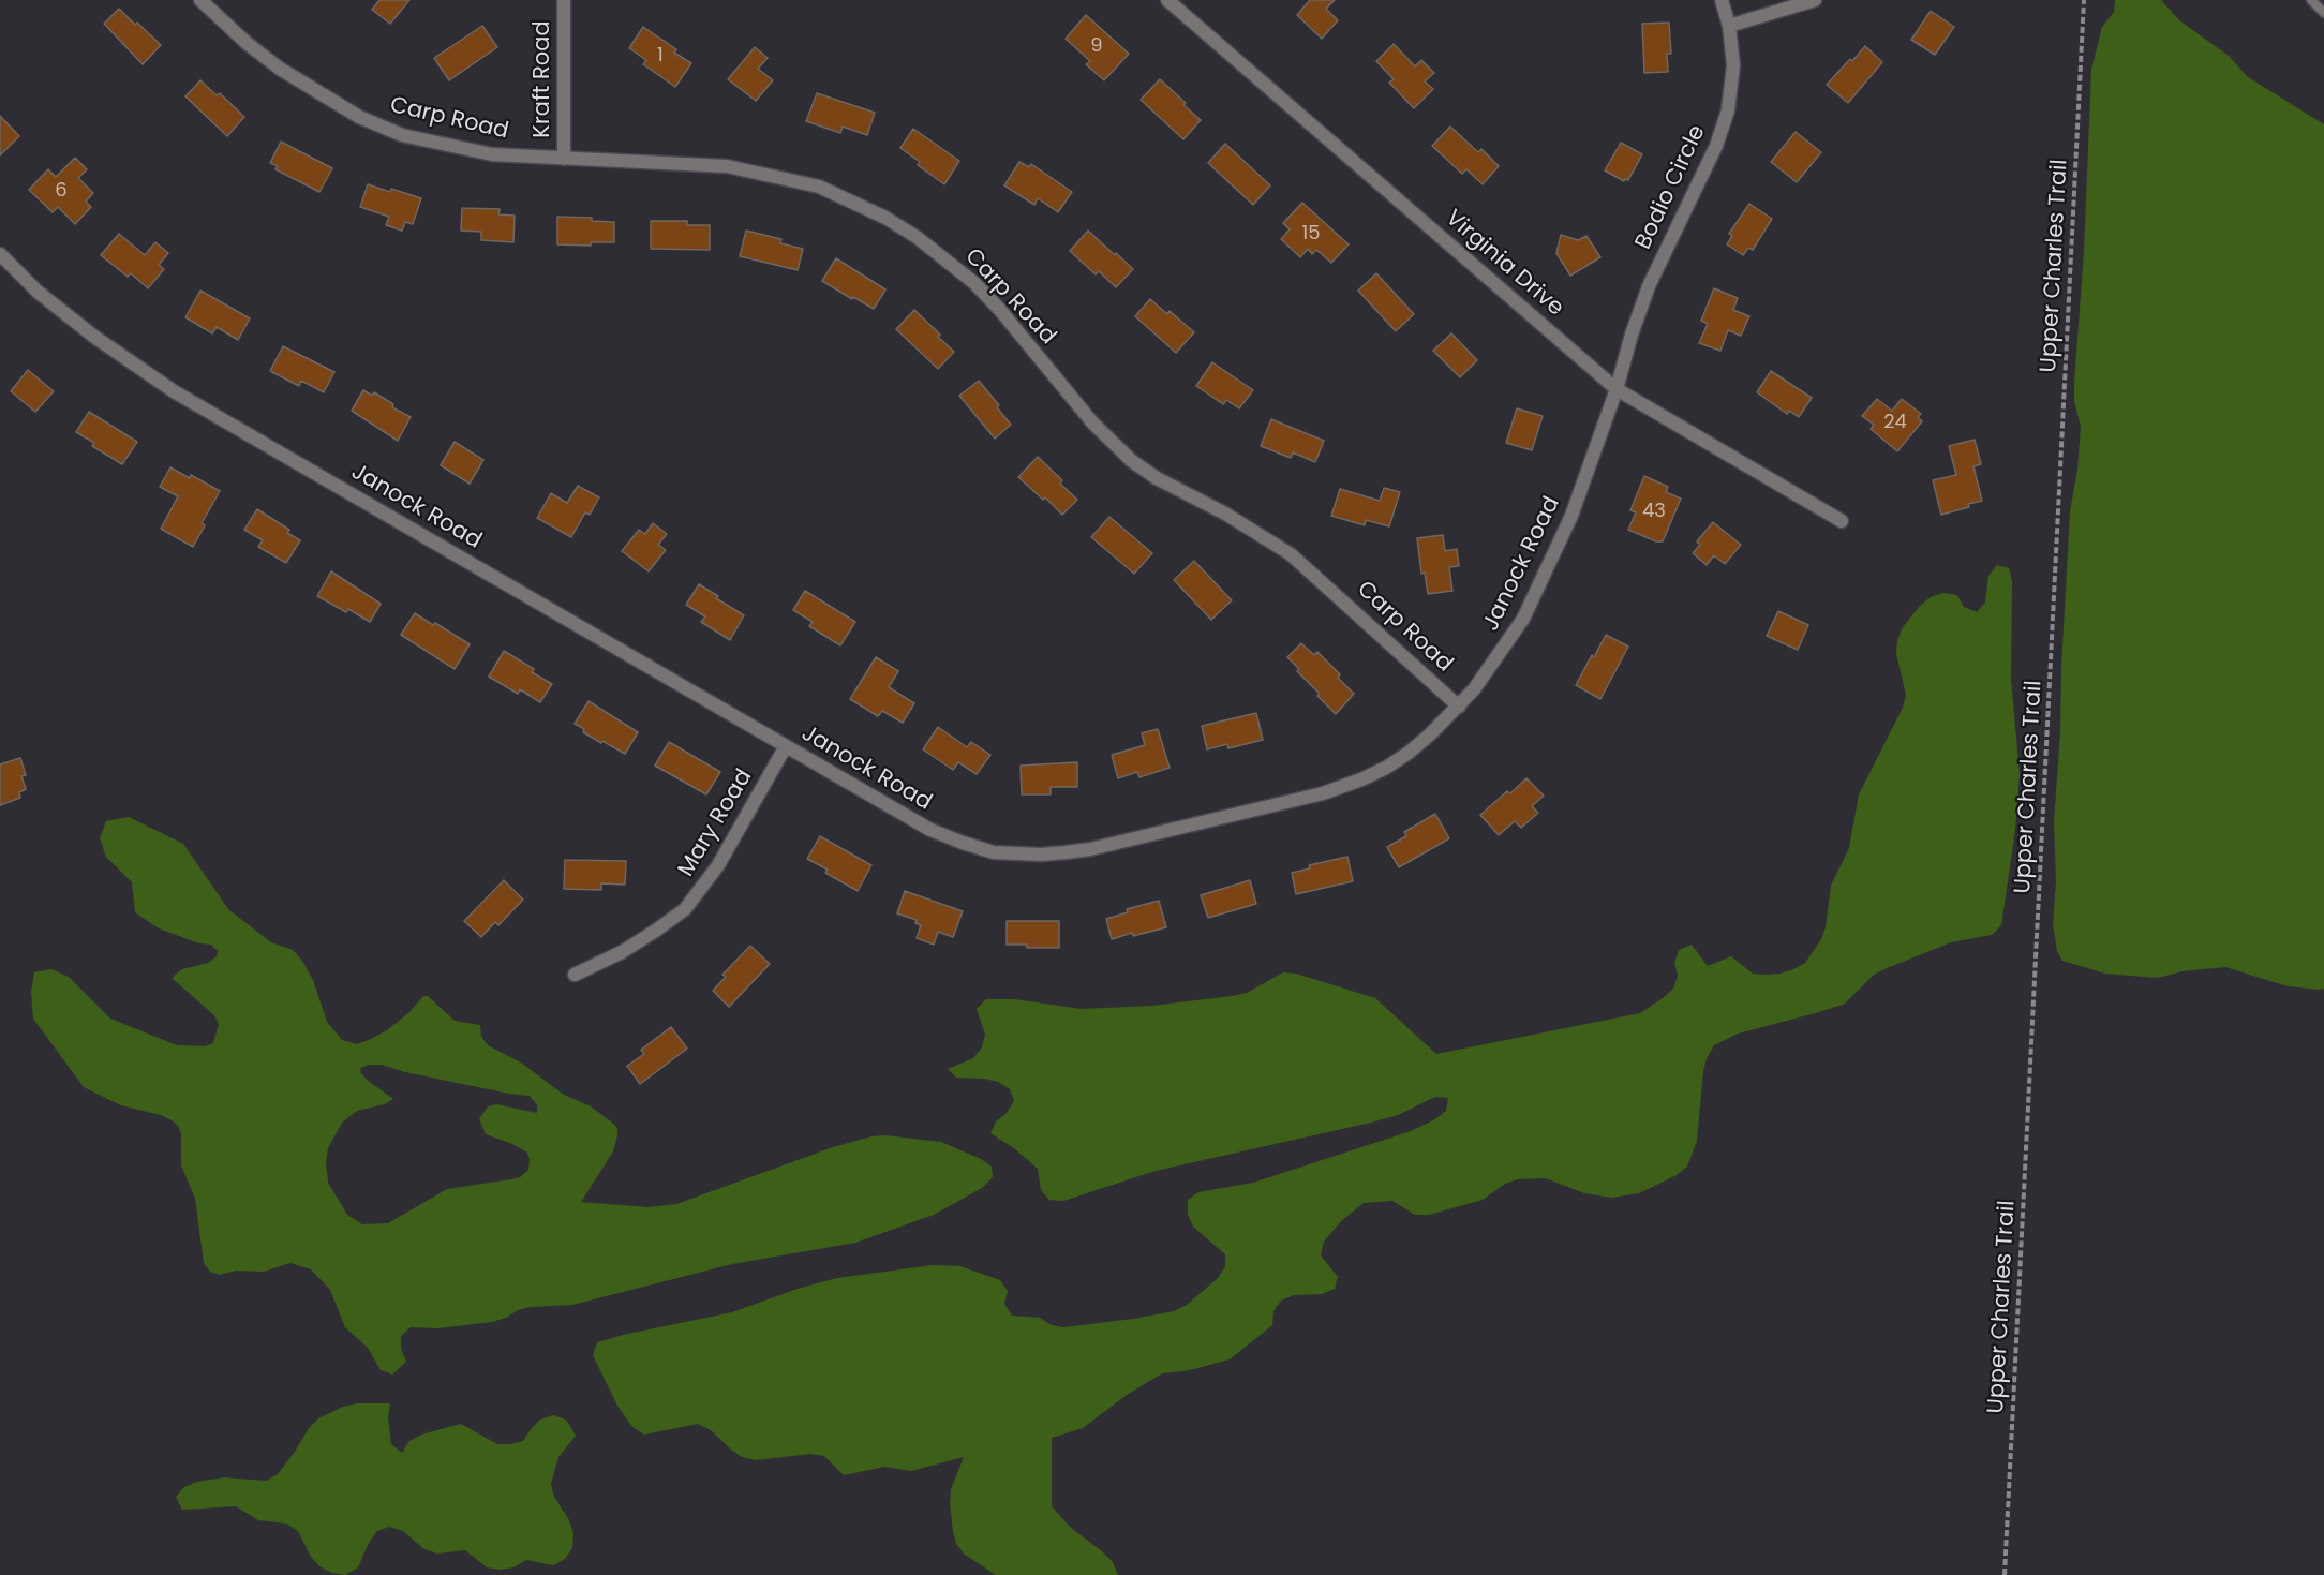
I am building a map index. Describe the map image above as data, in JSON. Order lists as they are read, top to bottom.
{
  "streets": {
    "street": [
      "Kraft Road",
      "Carp Road",
      "Bodio Circle",
      "Virginia Drive",
      "Janock Road",
      "Mary Road"
    ],
    "path": ["Upper Charles Trail"]
  },
  "crossings": [
    ["Kraft Road", "Carp Road"],
    ["Carp Road", "Janock Road"],
    ["Bodio Circle", "Virginia Drive"],
    ["Bodio Circle", "Janock Road"],
    ["Virginia Drive", "Janock Road"],
    ["Janock Road", "Mary Road"]
  ],
  "house_numbers": [
    "9",
    "1",
    "6",
    "15",
    "24",
    "43"
  ]
}
